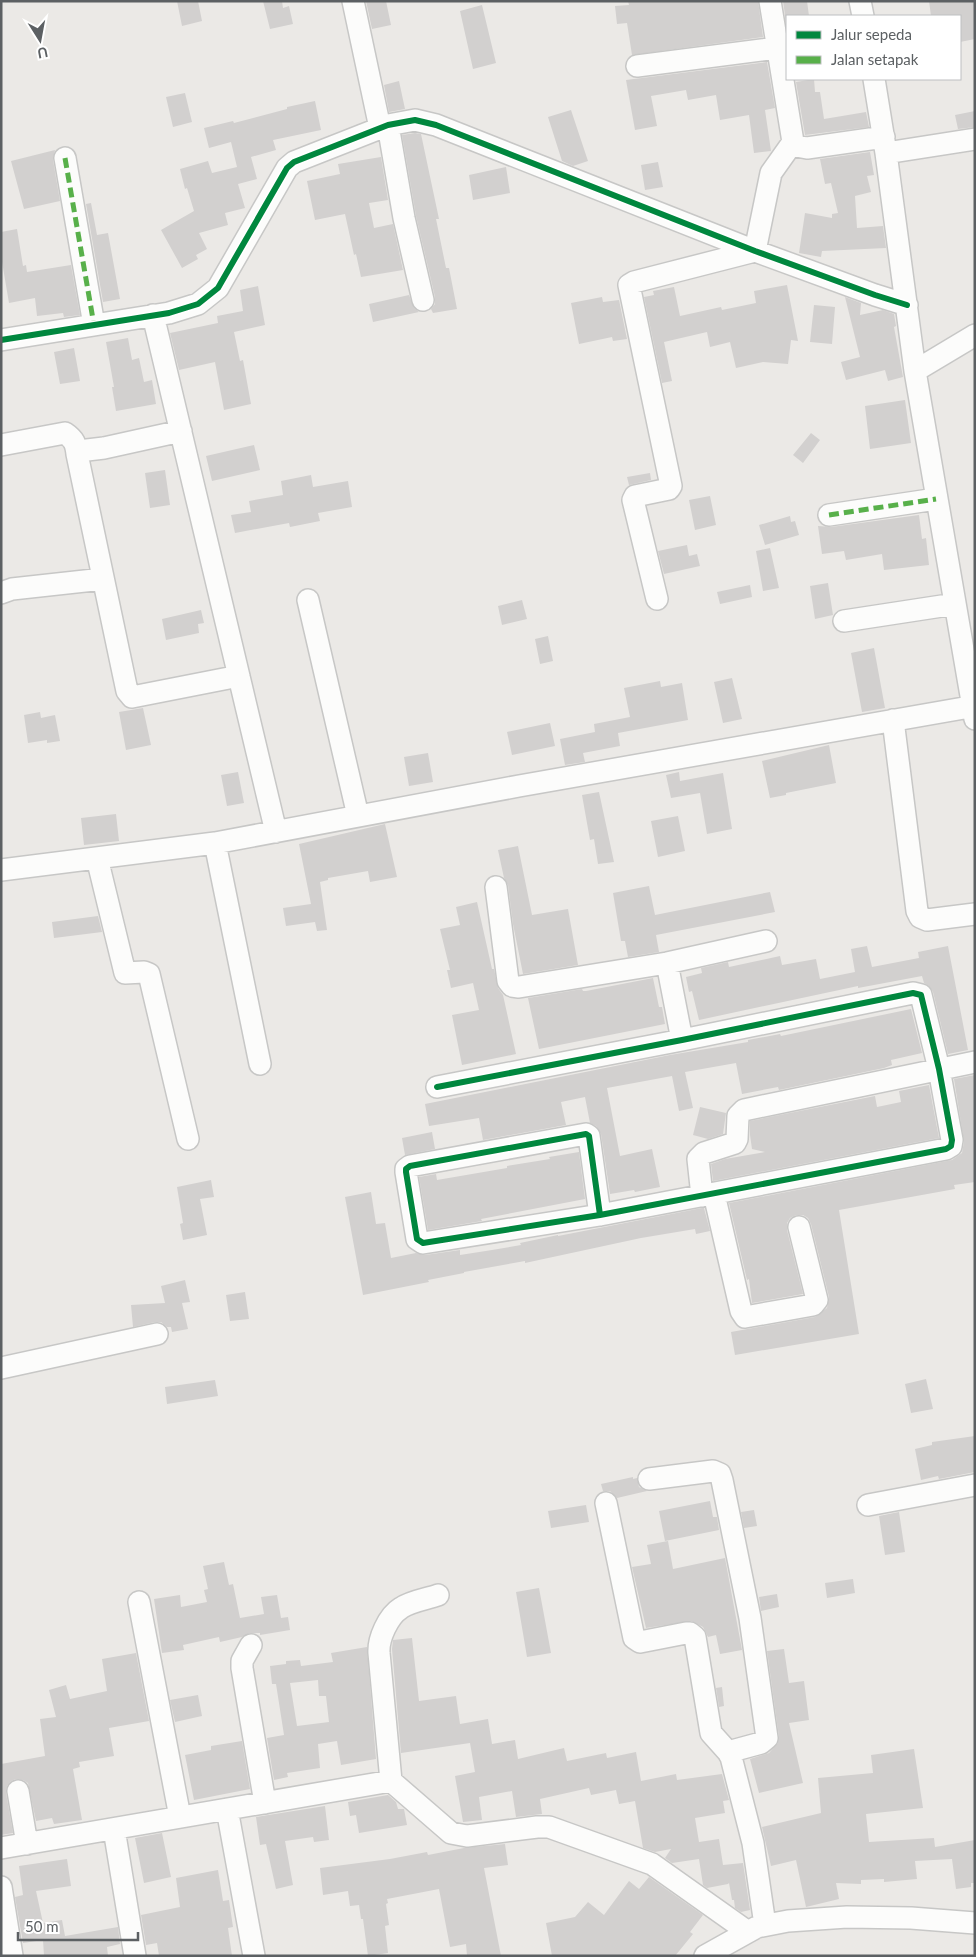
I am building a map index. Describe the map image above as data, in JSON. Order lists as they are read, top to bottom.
{
  "legend": ["Jalur sepeda", "Jalan setapak"],
  "scale_bar": "50 m",
  "north": "bottom"
}
